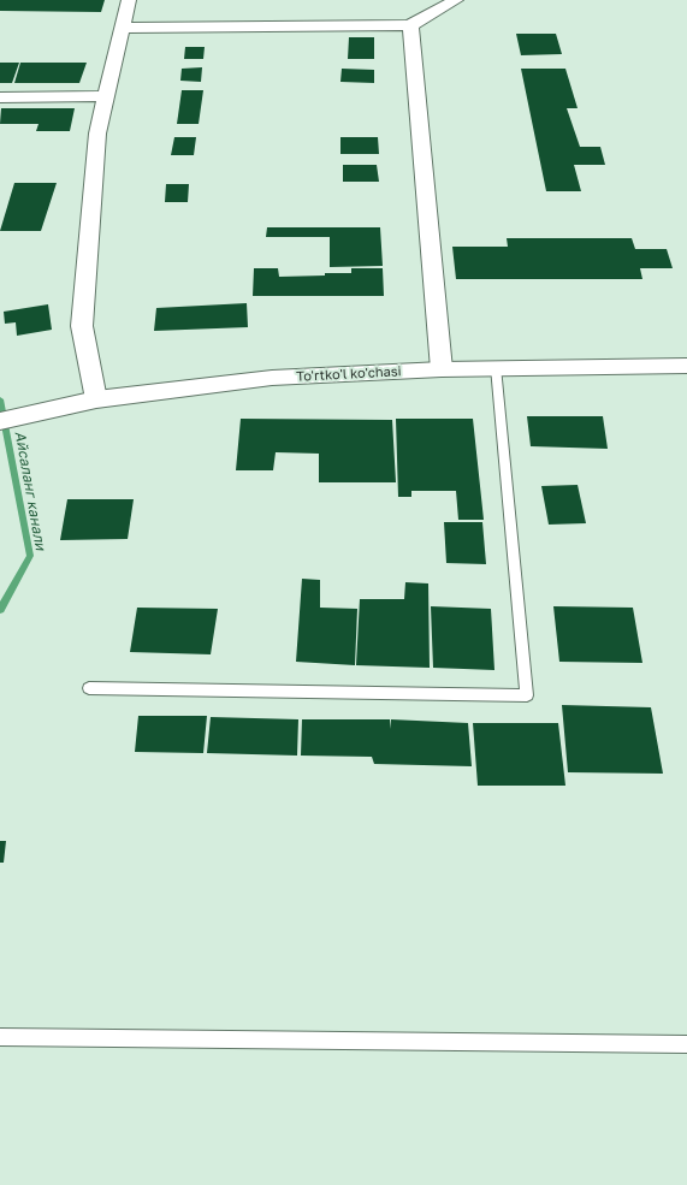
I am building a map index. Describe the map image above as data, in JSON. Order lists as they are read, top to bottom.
{
  "streets": {
    "street": ["To'rtko'l ko'chasi"]
  },
  "water": ["Айсаланг канали"]
}
